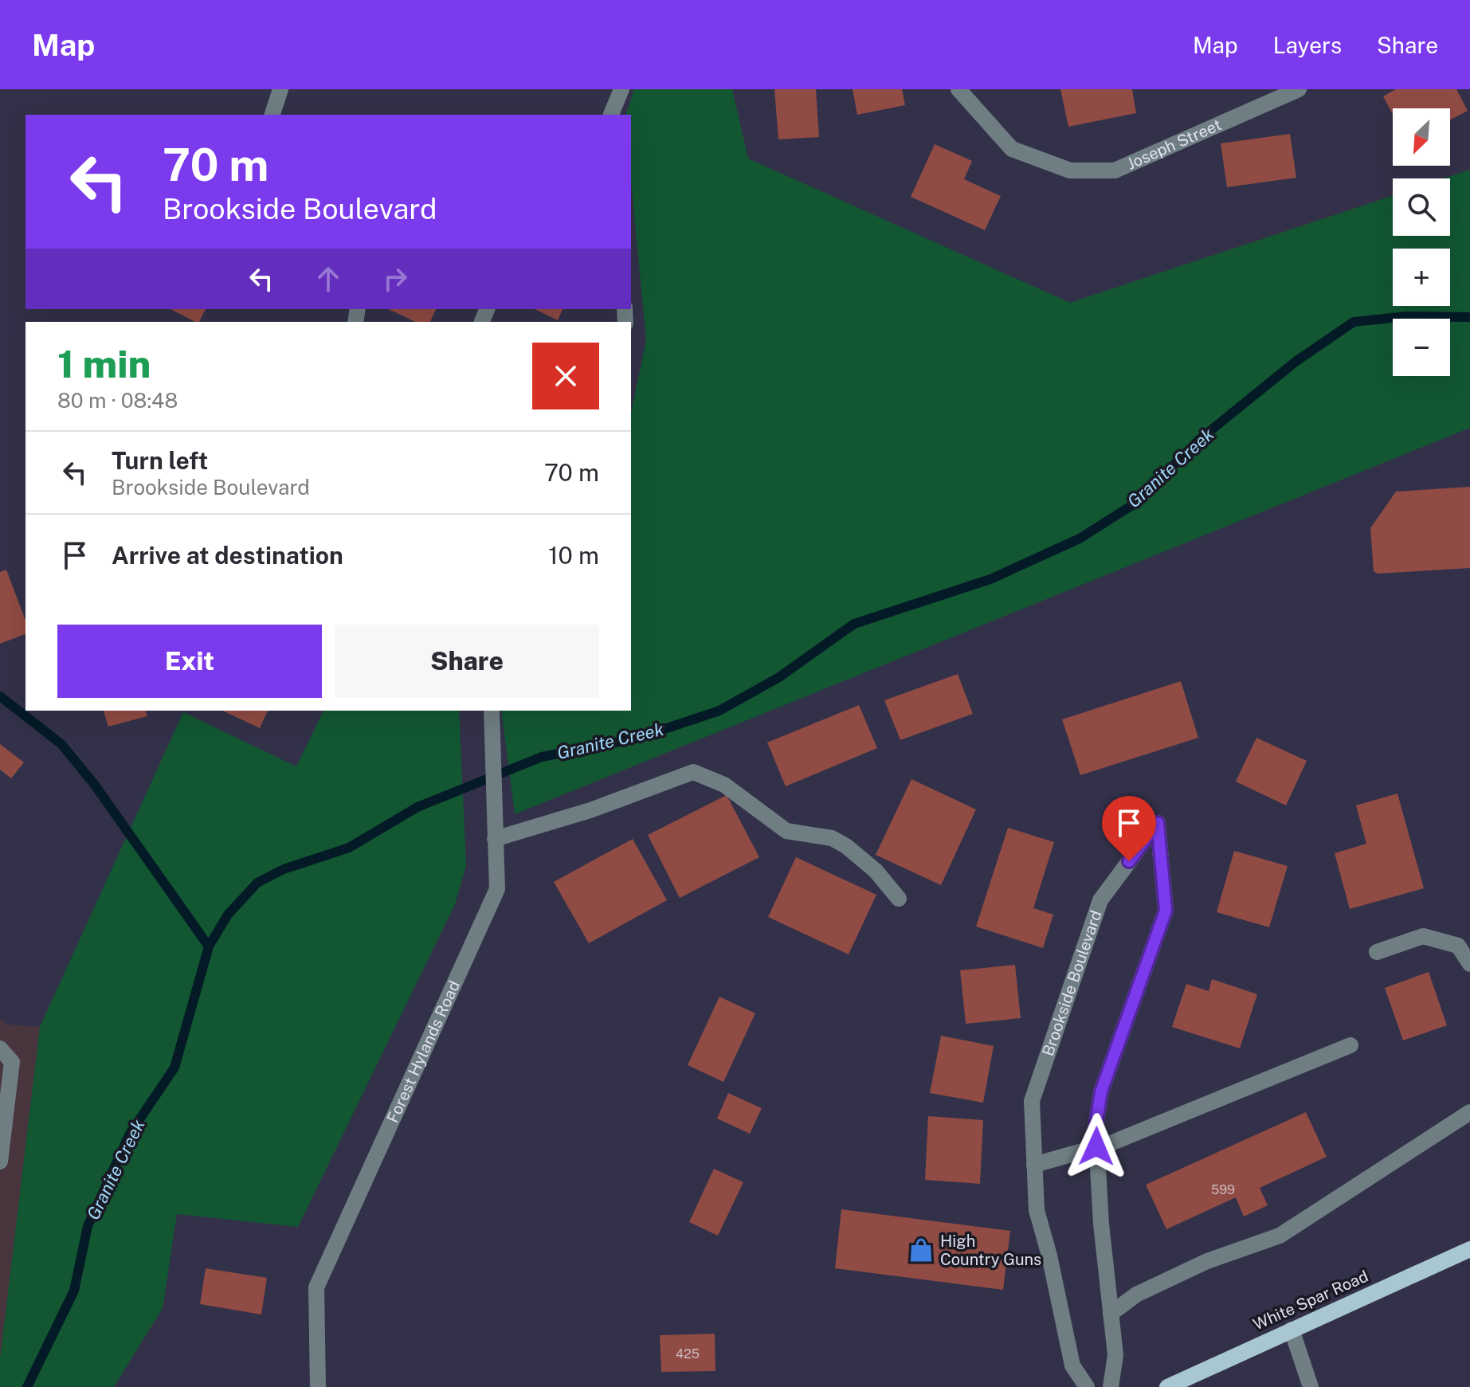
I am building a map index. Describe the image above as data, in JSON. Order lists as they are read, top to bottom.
{
  "streets": {
    "main road": ["White Spar Road"],
    "street": ["Joseph Street", "Brookside Boulevard", "Forest Hylands Road"]
  },
  "water": ["Granite Creek"],
  "places": {
    "shop": ["High Country Guns"]
  },
  "house_numbers": ["599", "425"],
  "north": "bottom left",
  "page": {
    "header": "Map",
    "nav": ["Map", "Layers", "Share"],
    "map_buttons": ["+", "−"],
    "turn": ["70 m", "Brookside Boulevard"],
    "heading": ["1 min", "80 m · 08:48"],
    "list": [
      {
        "name": "Turn left",
        "note": "Brookside Boulevard",
        "value": "70 m"
      },
      {
        "name": "Arrive at destination",
        "value": "10 m"
      }
    ],
    "buttons": ["Exit", "Share"]
  }
}
